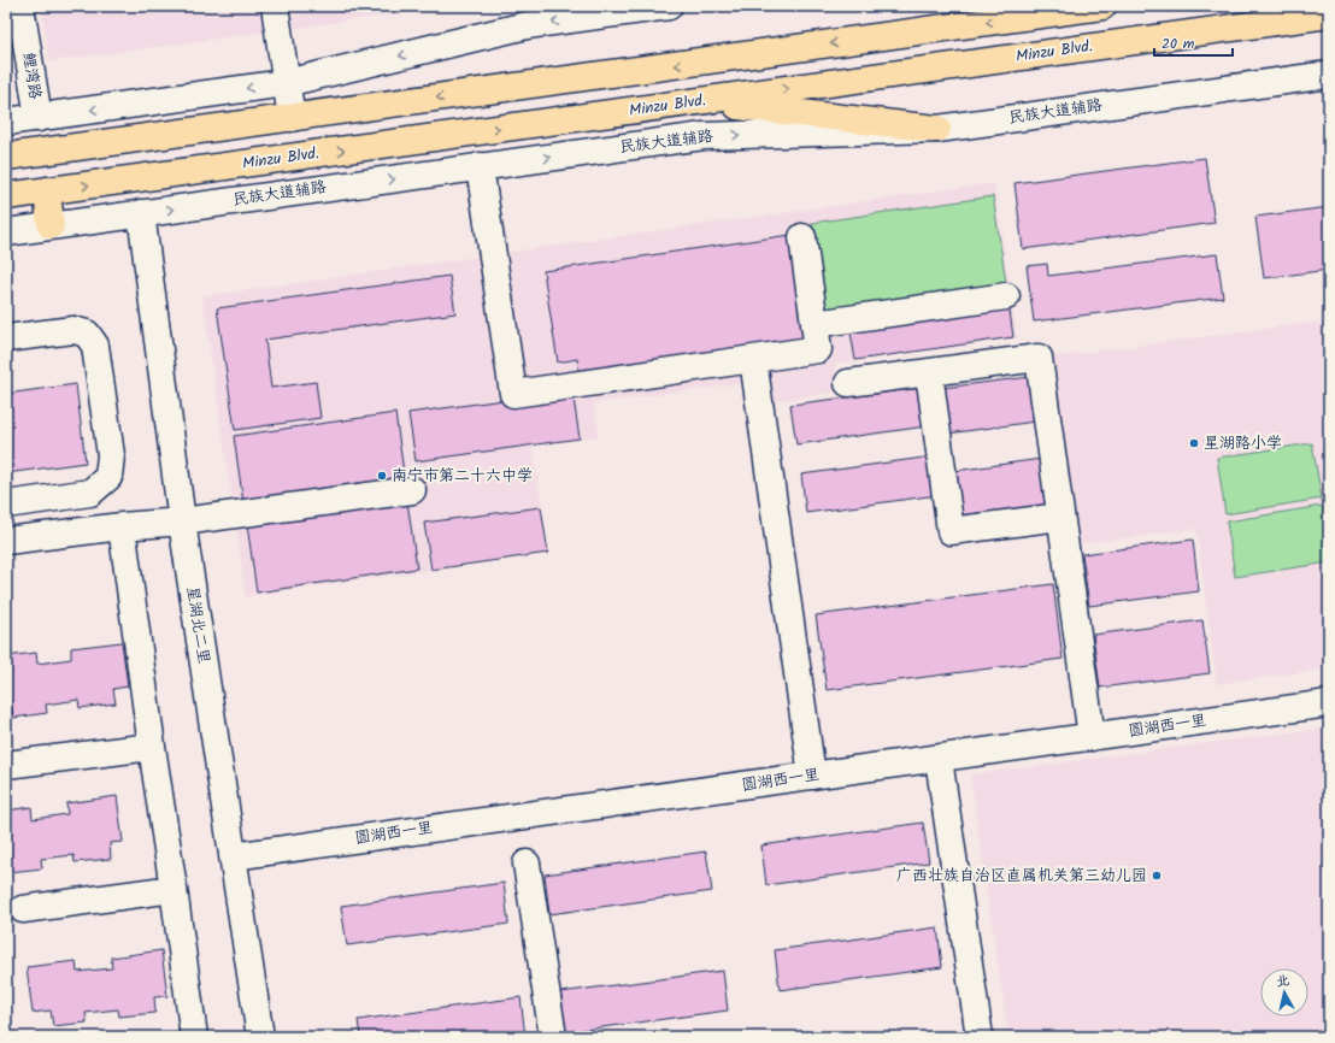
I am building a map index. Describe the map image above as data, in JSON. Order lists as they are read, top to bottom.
{
  "streets": {
    "highway": ["Minzu Blvd."],
    "street": [
      "鲤湾路",
      "民族大道辅路",
      "星湖北二里",
      "圆湖西一里"
    ]
  },
  "crossings": [
    ["民族大道辅路", "星湖北二里"],
    ["星湖北二里", "圆湖西一里"]
  ],
  "places": ["星湖路小学", "南宁市第二十六中学", "广西壮族自治区直属机关第三幼儿园"],
  "scale_bar": "20 m",
  "north": "top"
}
